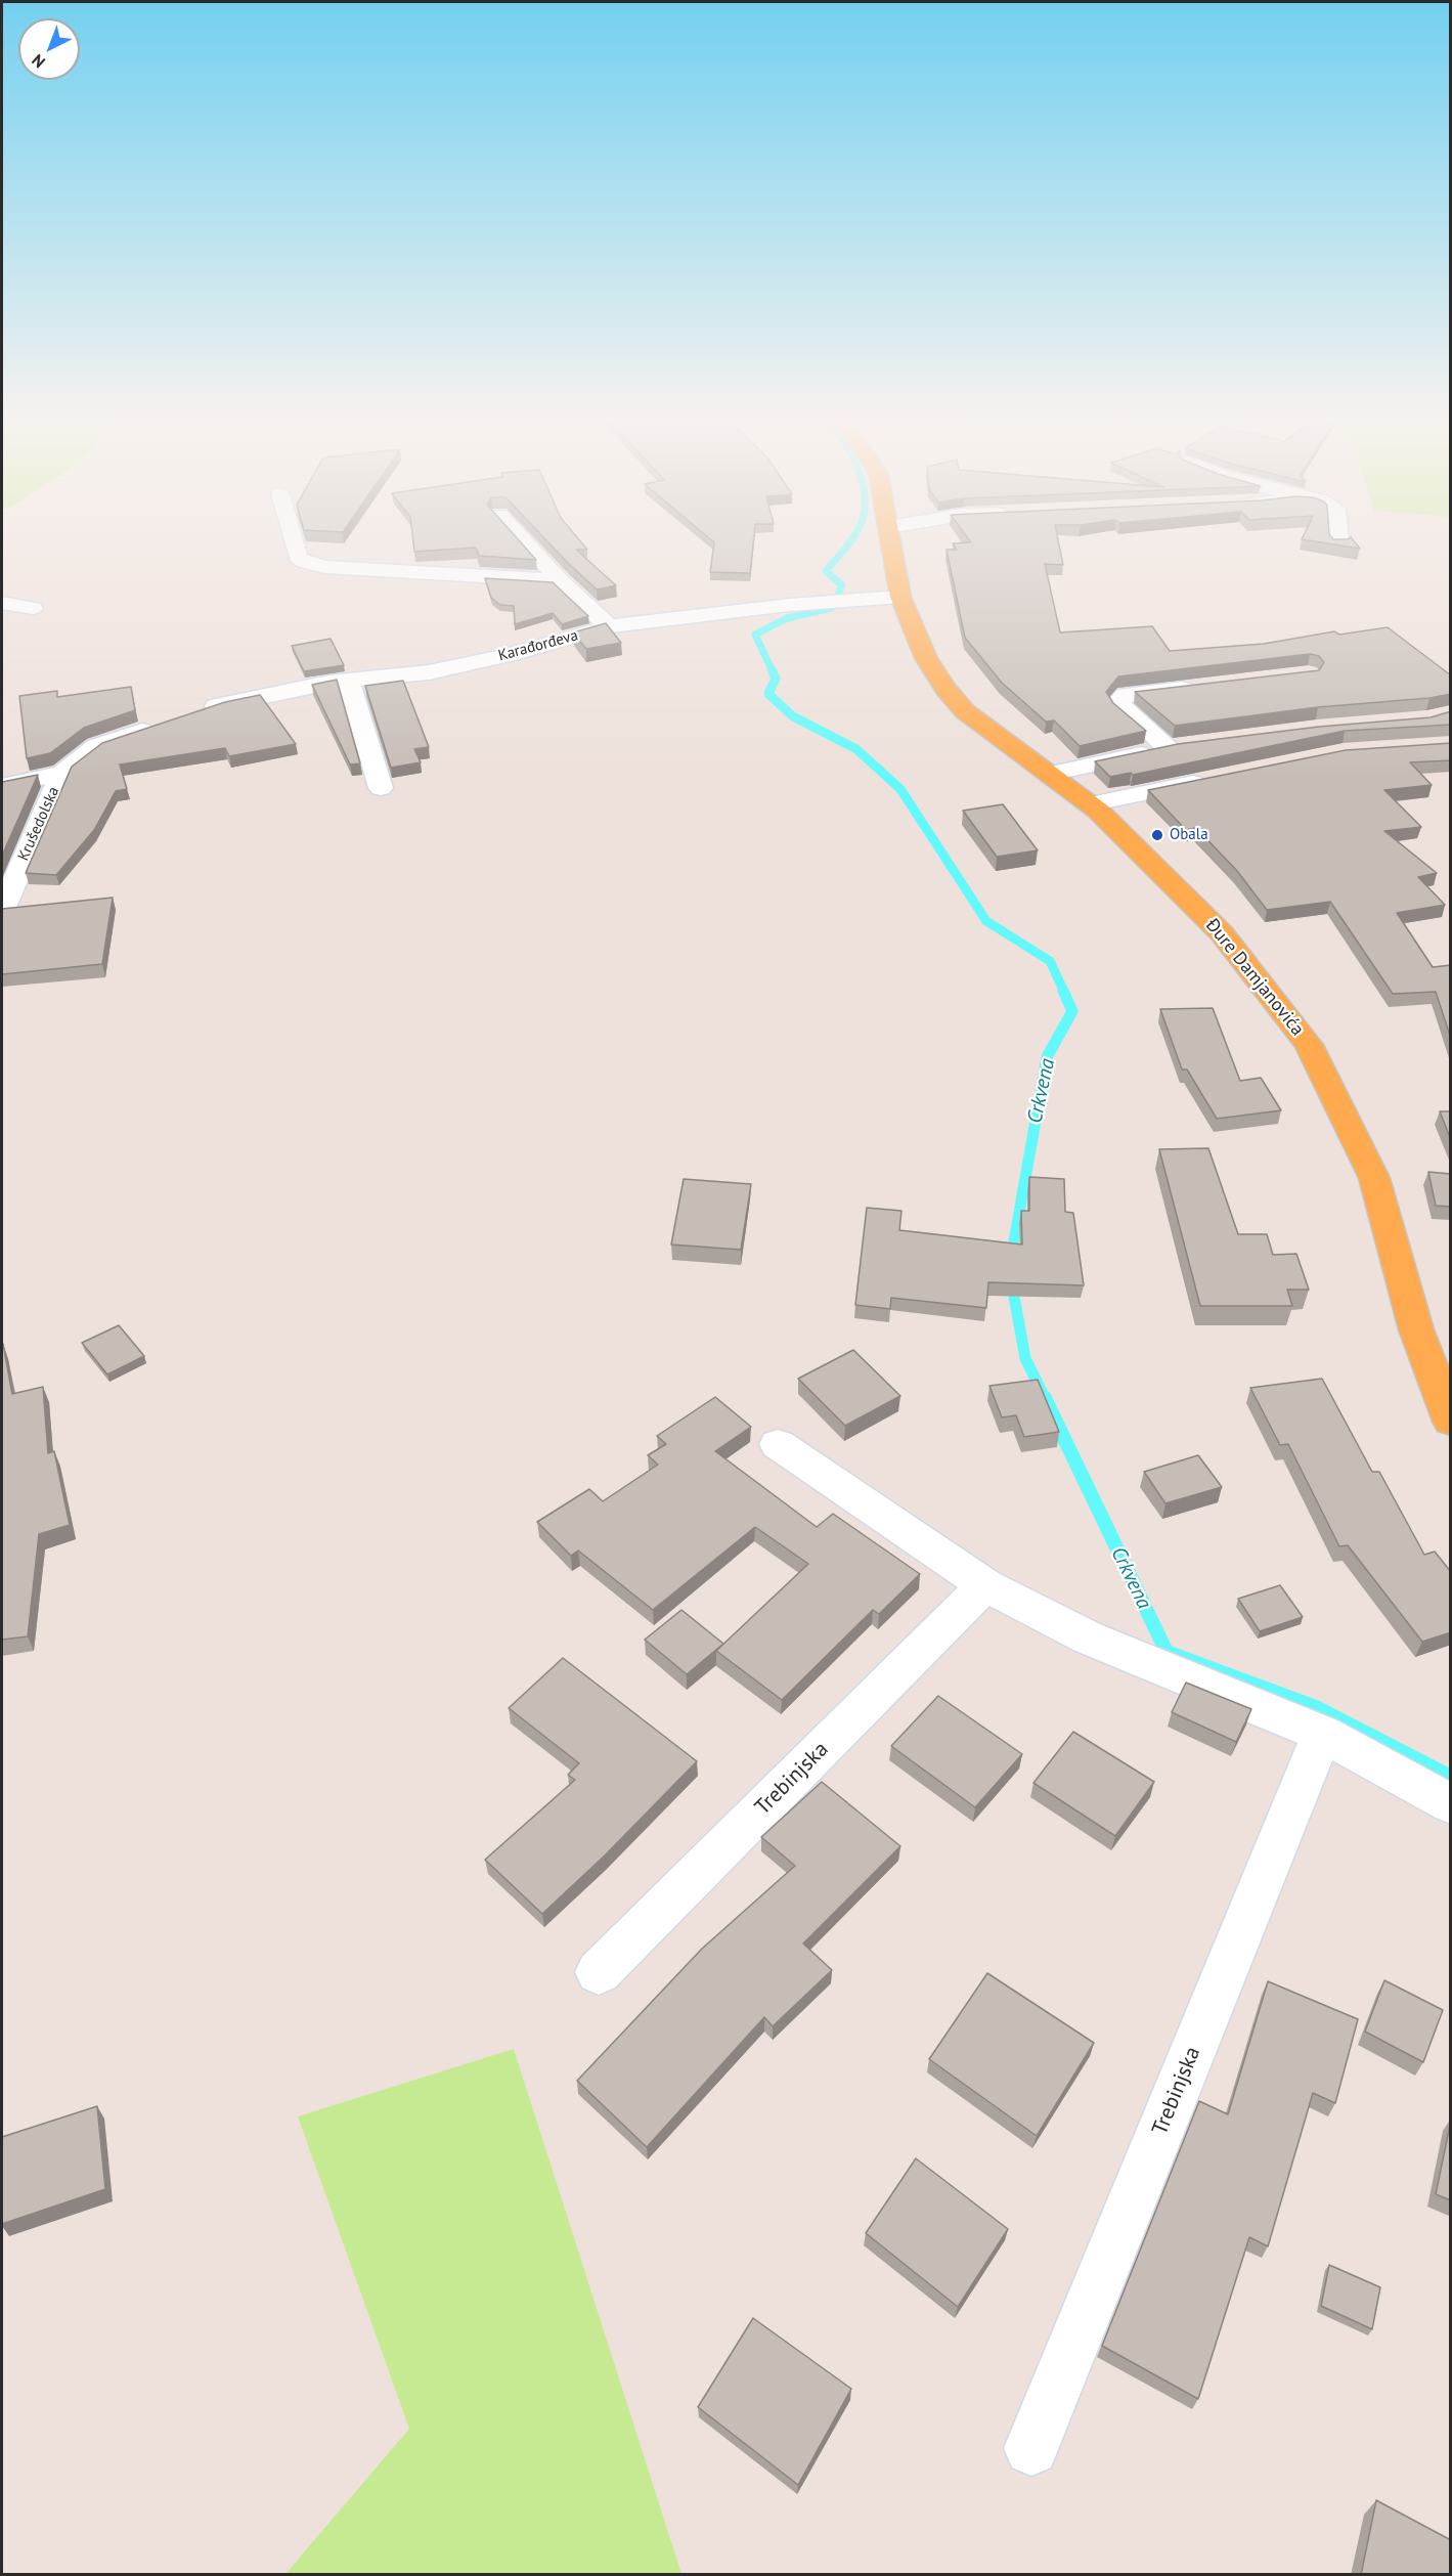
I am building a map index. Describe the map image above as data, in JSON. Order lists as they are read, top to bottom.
{
  "streets": {
    "main road": ["Đure Damjanovića"],
    "street": ["Karađorđeva", "Krušedolska", "Trebinjska"]
  },
  "crossings": [
    ["Karađorđeva", "Đure Damjanovića"]
  ],
  "water": ["Crkvena"],
  "places": ["Obala"],
  "north": "bottom left"
}
